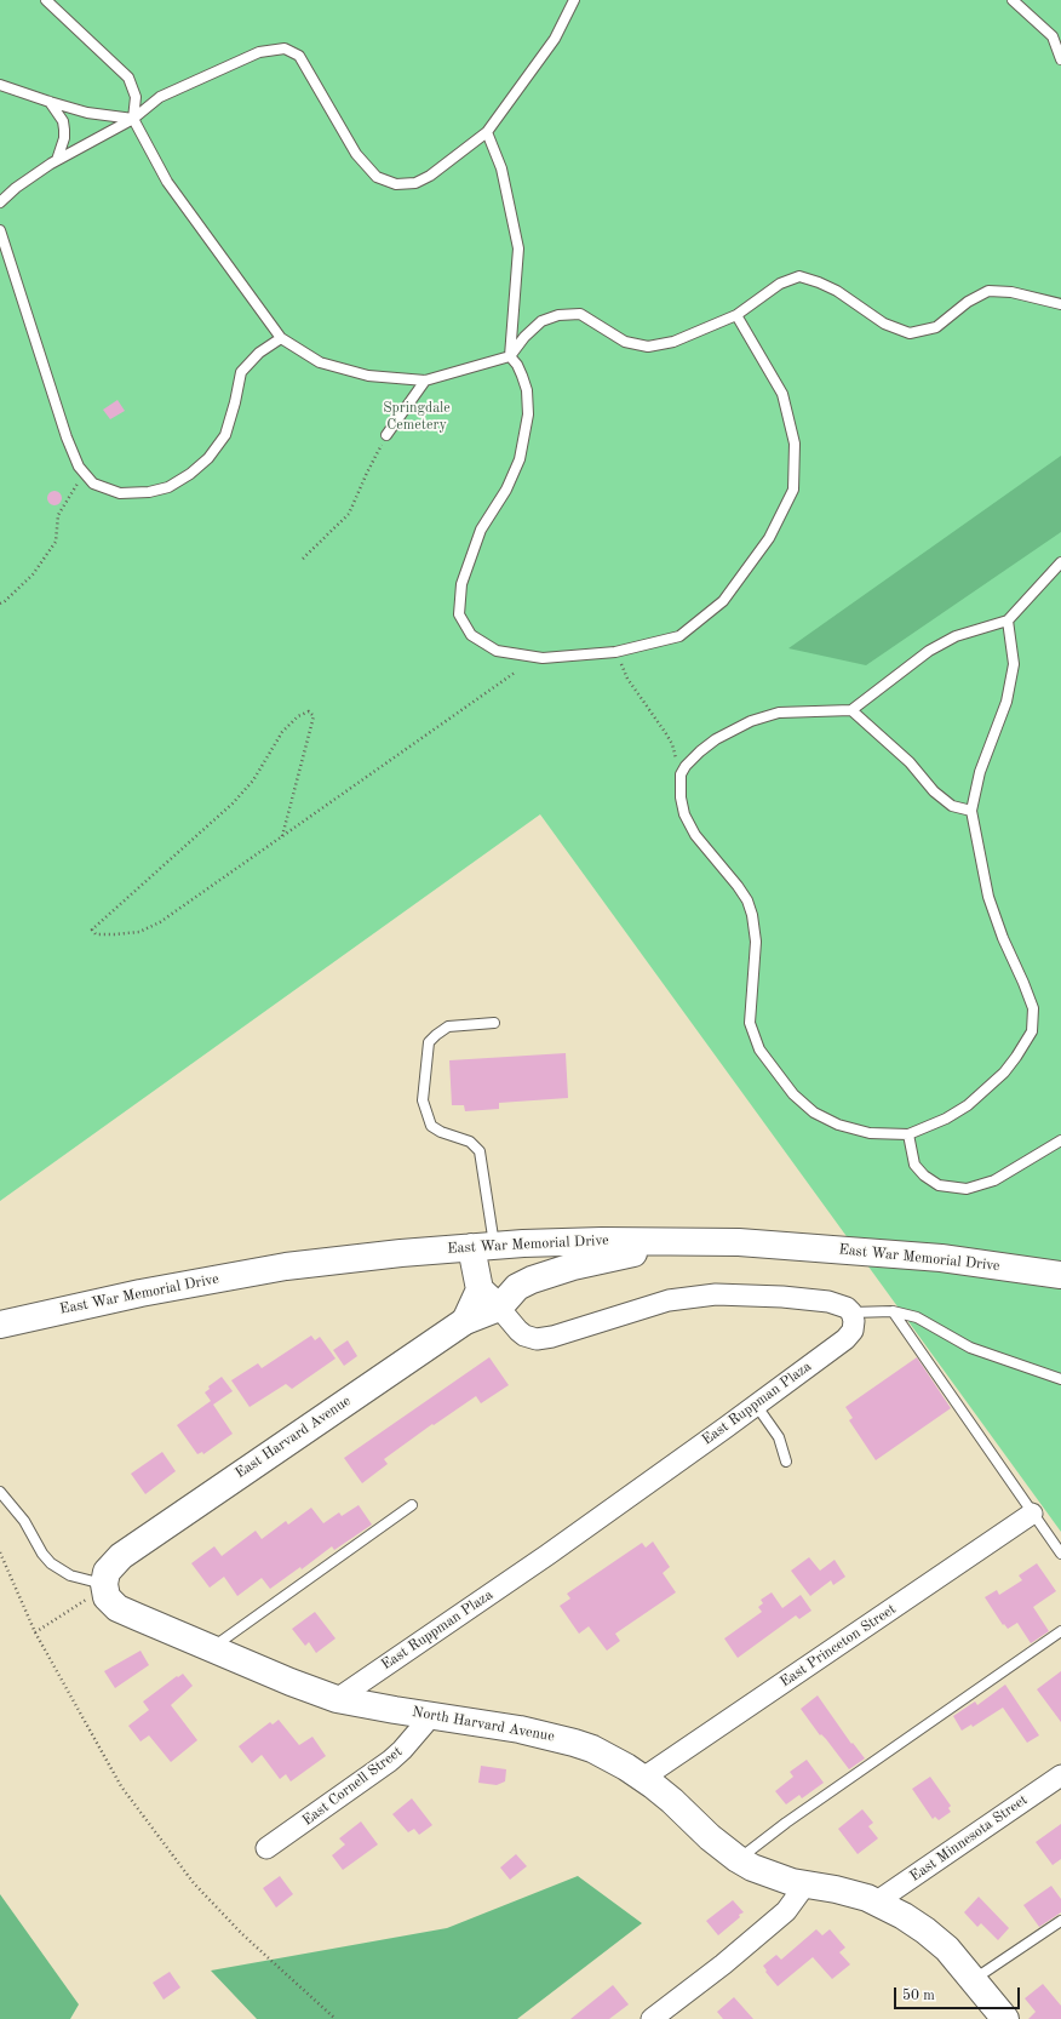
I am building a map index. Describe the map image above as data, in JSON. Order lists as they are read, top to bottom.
{
  "streets": {
    "main road": ["East War Memorial Drive", "East Harvard Avenue", "North Harvard Avenue"],
    "street": [
      "East Ruppman Plaza",
      "East Princeton Street",
      "East Cornell Street",
      "East Minnesota Street"
    ]
  },
  "crossings": [
    ["East Ruppman Plaza", "North Harvard Avenue"],
    ["East Harvard Avenue", "North Harvard Avenue"],
    ["East Princeton Street", "North Harvard Avenue"],
    ["North Harvard Avenue", "East Cornell Street"],
    ["North Harvard Avenue", "East Minnesota Street"]
  ],
  "parks": ["Springdale Cemetery"],
  "scale_bar": "50 m"
}
